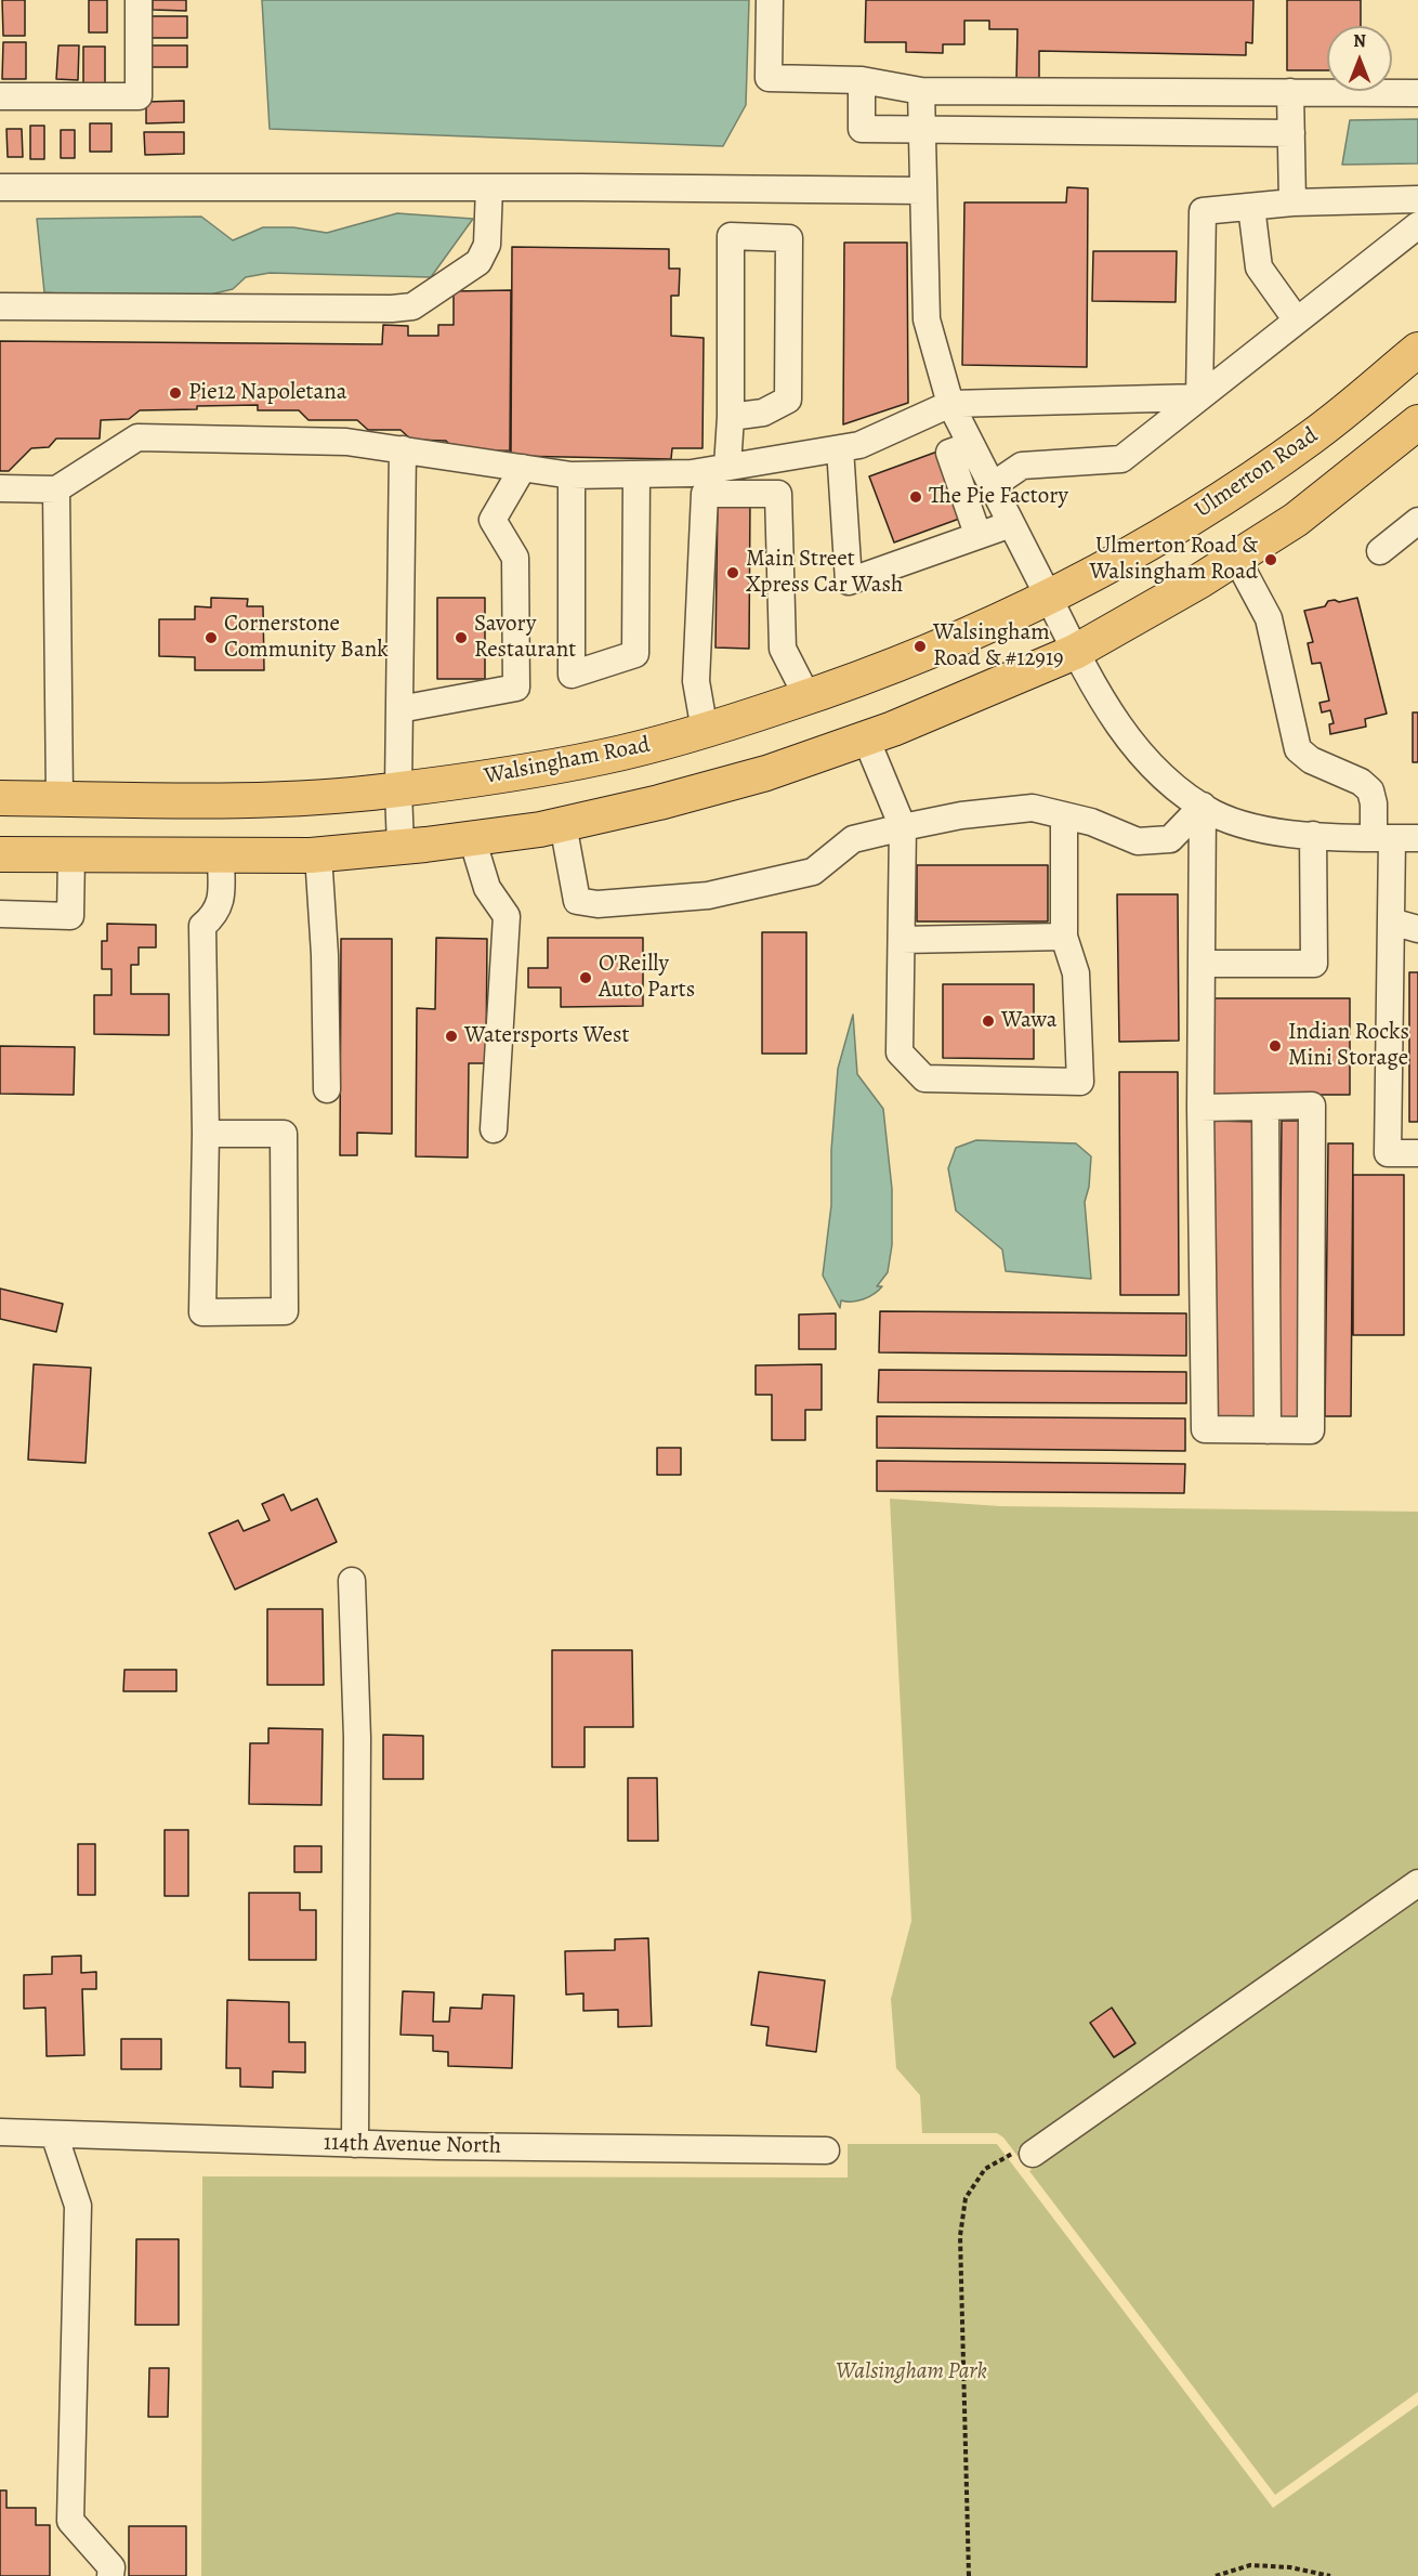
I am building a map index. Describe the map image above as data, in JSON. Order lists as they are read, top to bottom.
{
  "streets": {
    "main road": ["Ulmerton Road", "Walsingham Road"],
    "street": ["114th Avenue North"]
  },
  "crossings": [
    ["Ulmerton Road", "Walsingham Road"]
  ],
  "parks": ["Walsingham Park"],
  "places": [
    "Pie12 Napoletana",
    "The Pie Factory",
    "Ulmerton Road & Walsingham Road",
    "Main Street Xpress Car Wash",
    "Cornerstone Community Bank",
    "Savory Restaurant",
    "Walsingham Road & #12919",
    "O'Reilly Auto Parts",
    "Wawa",
    "Watersports West",
    "Indian Rocks Mini Storage"
  ],
  "north": "top"
}
